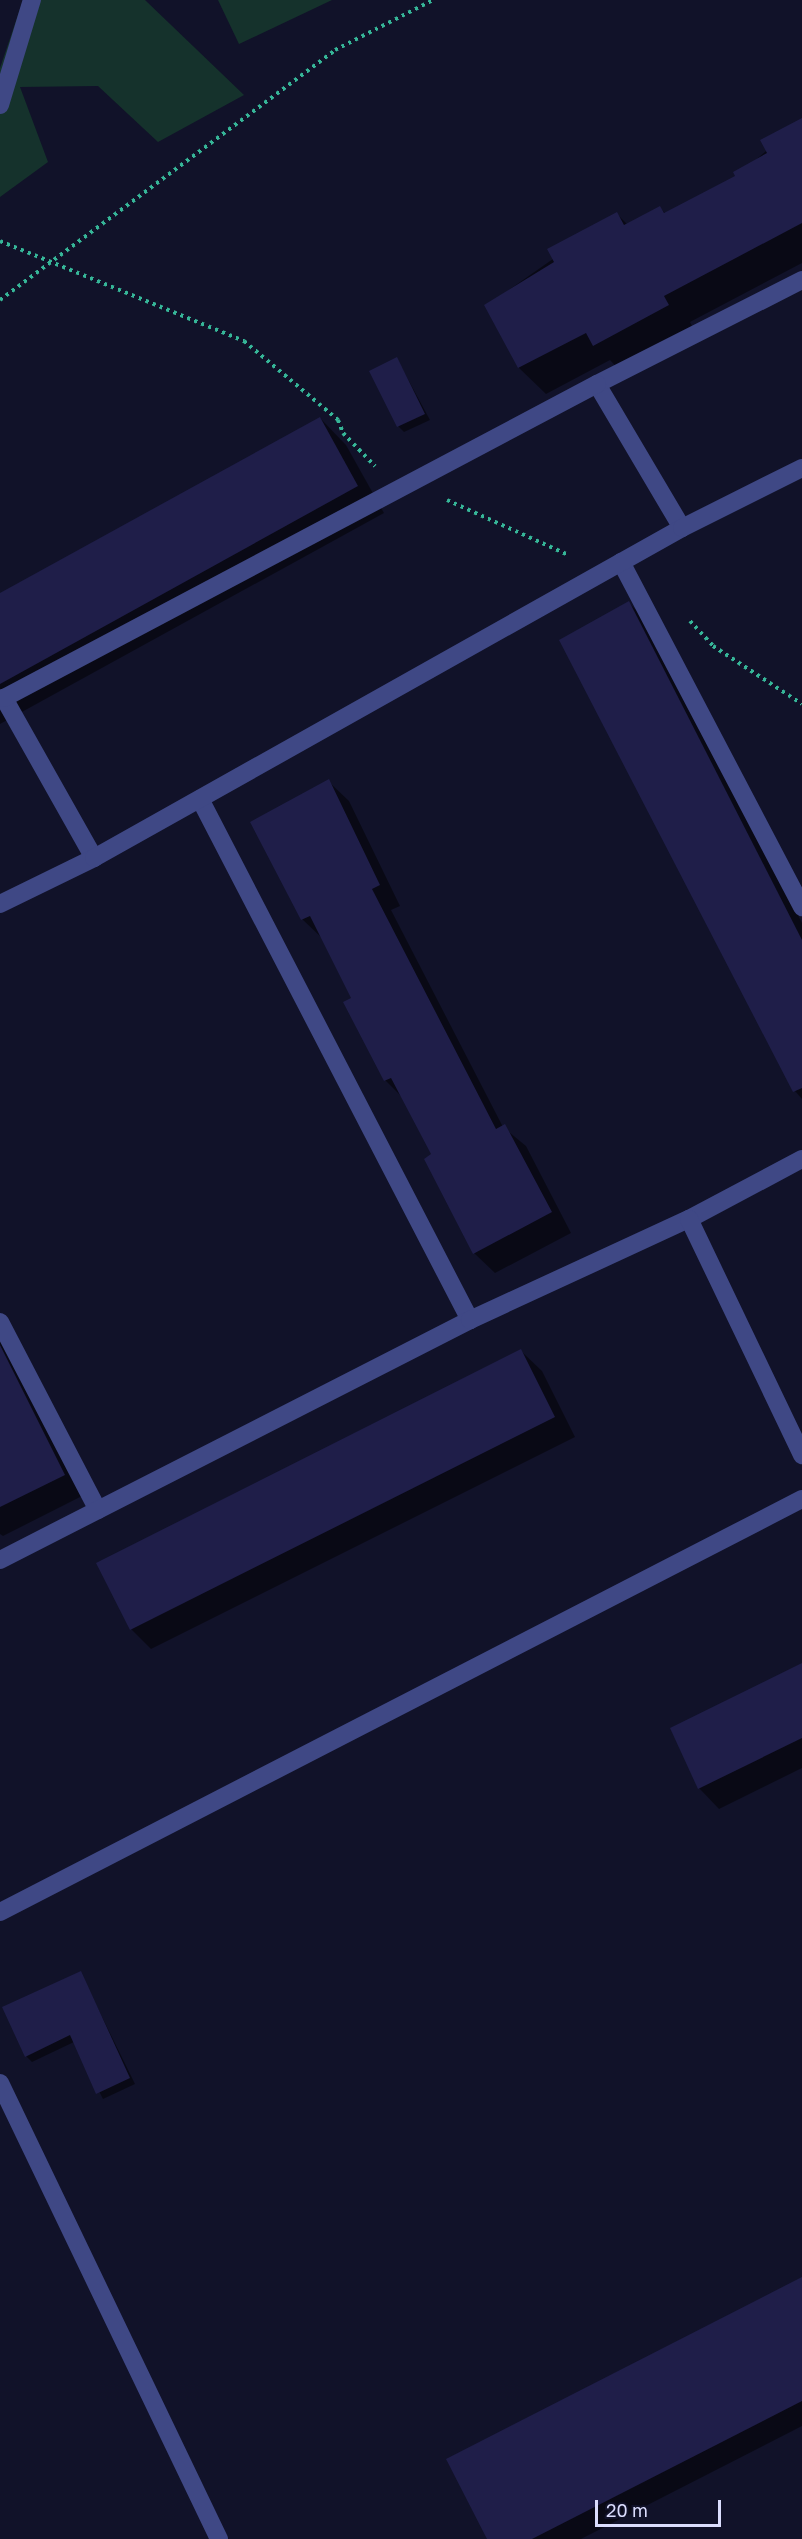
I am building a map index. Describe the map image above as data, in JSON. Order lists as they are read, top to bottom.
{
  "scale_bar": "20 m"
}
